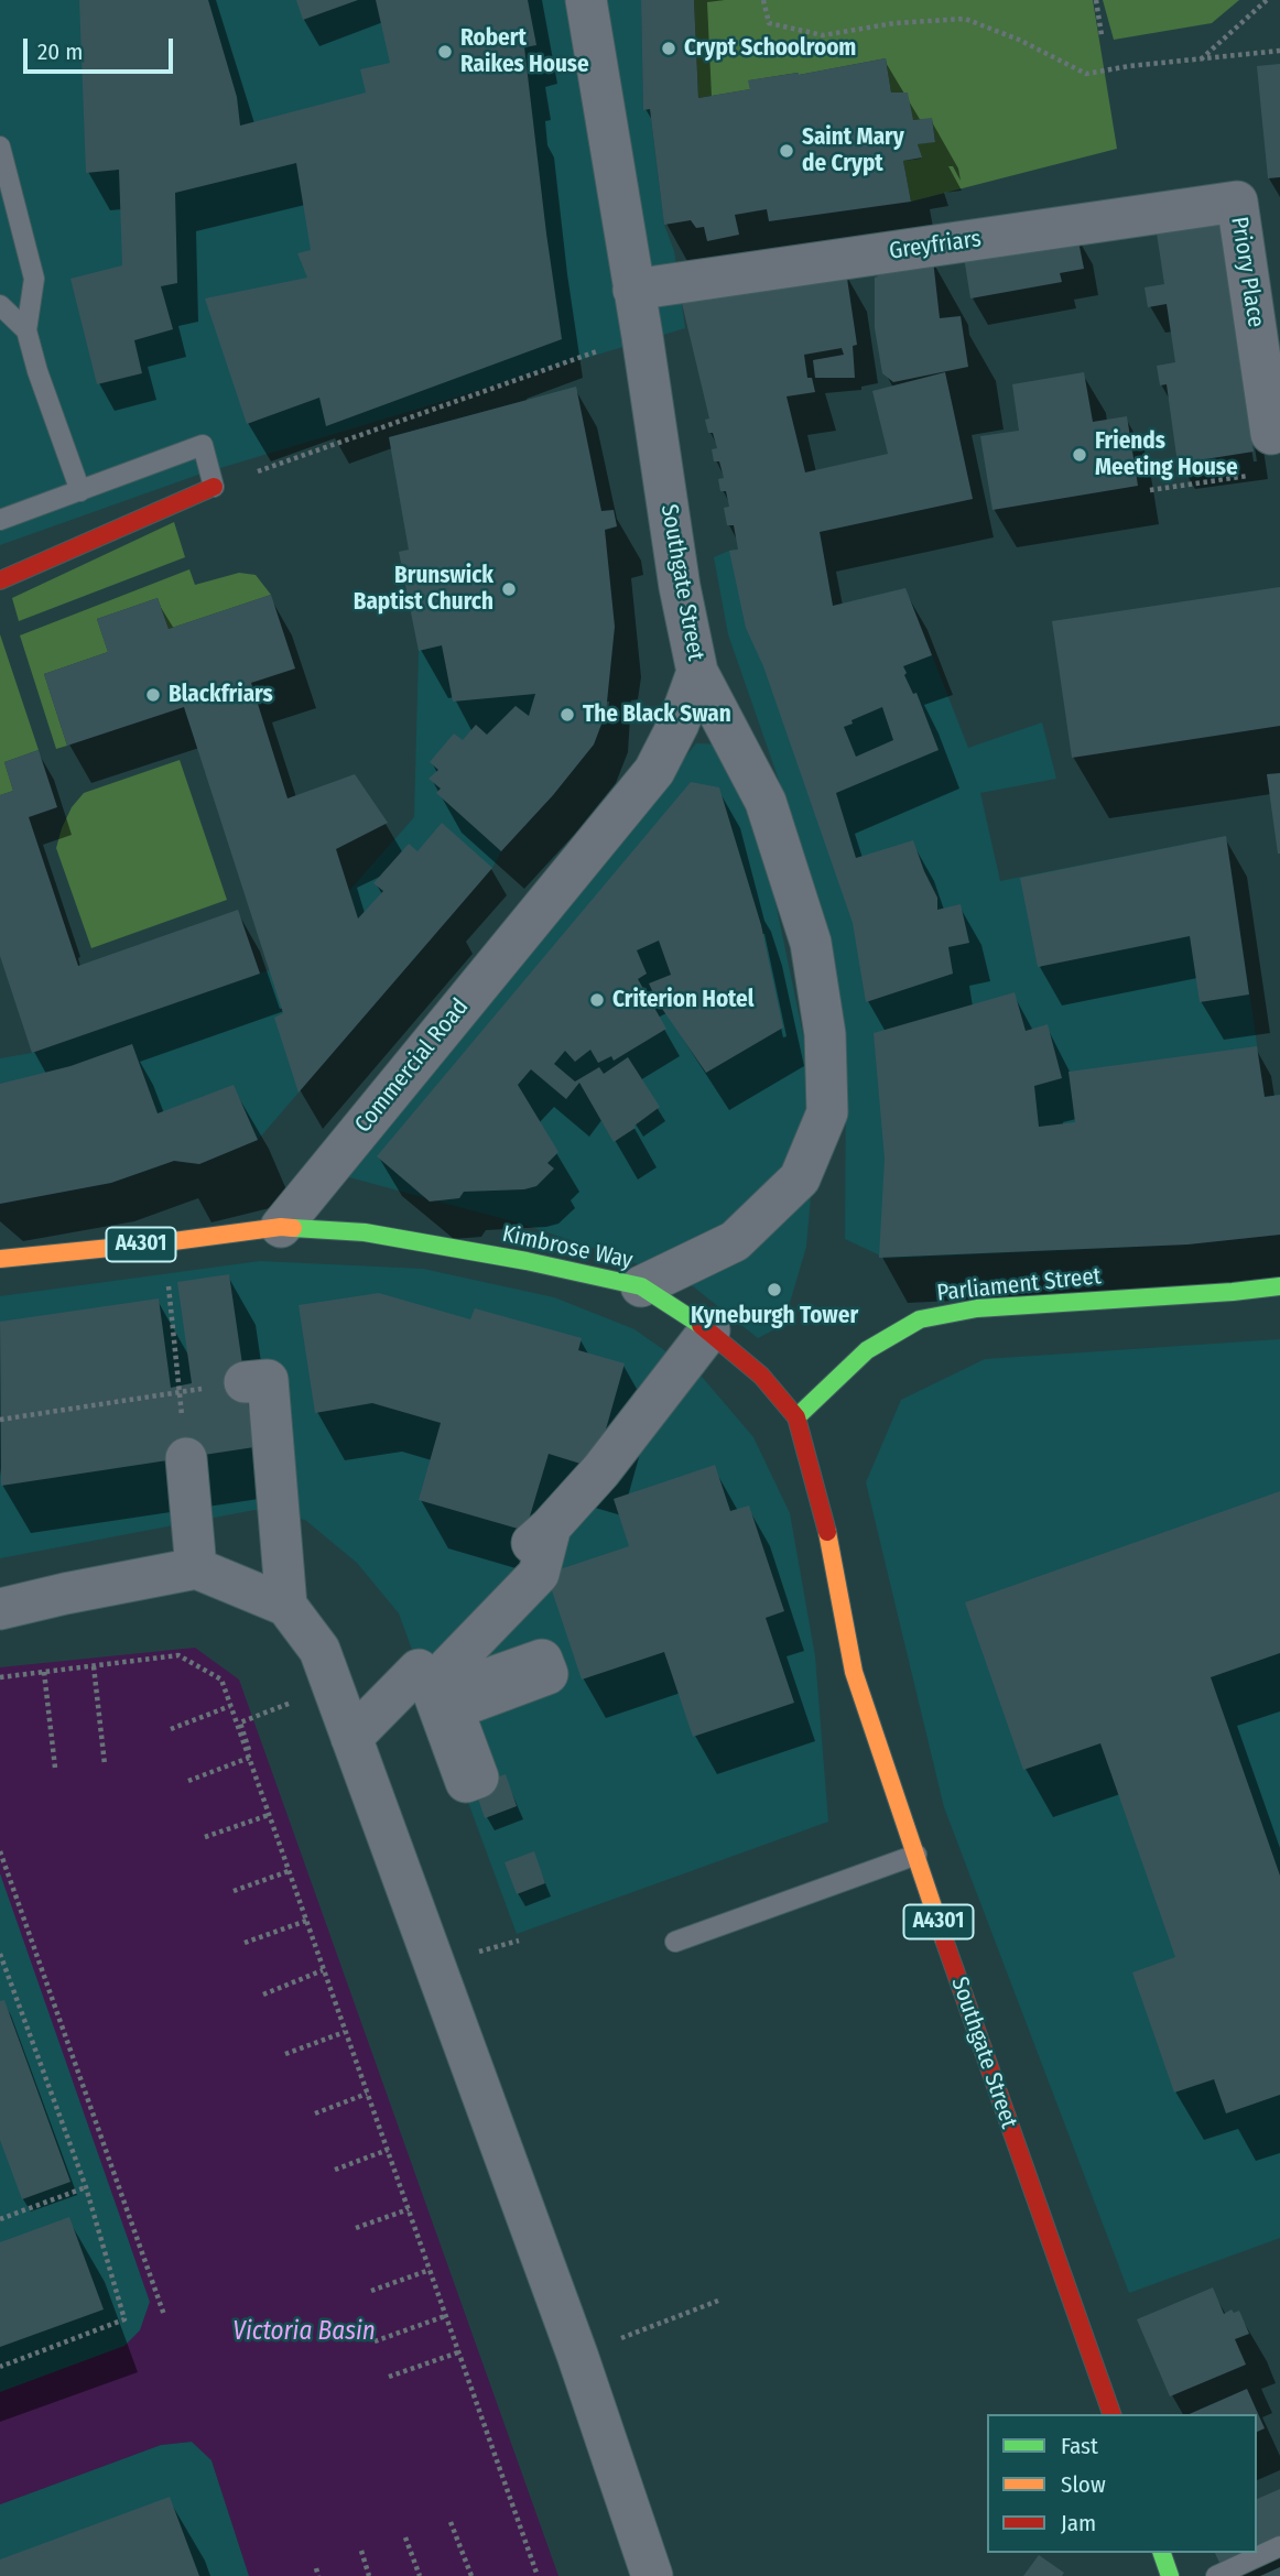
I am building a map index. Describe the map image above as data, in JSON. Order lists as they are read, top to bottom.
{
  "streets": {
    "main road": [
      "Southgate Street",
      "A4301",
      "Kimbrose Way",
      "Parliament Street"
    ],
    "street": ["Greyfriars", "Priory Place", "Commercial Road"]
  },
  "crossings": [
    ["Greyfriars", "Priory Place"],
    ["Greyfriars", "Southgate Street"],
    ["Southgate Street", "Commercial Road"],
    ["Southgate Street", "Kimbrose Way"],
    ["Southgate Street", "Parliament Street"],
    ["Commercial Road", "A4301"],
    ["Commercial Road", "Kimbrose Way"],
    ["A4301", "Kimbrose Way"],
    ["Kimbrose Way", "Parliament Street"]
  ],
  "water": ["Victoria Basin"],
  "places": [
    "Crypt Schoolroom",
    "Robert Raikes House",
    "Saint Mary de Crypt",
    "Friends Meeting House",
    "Brunswick Baptist Church",
    "Blackfriars",
    "The Black Swan",
    "Criterion Hotel",
    "Kyneburgh Tower"
  ],
  "legend": ["Fast", "Slow", "Jam"],
  "scale_bar": "20 m"
}
